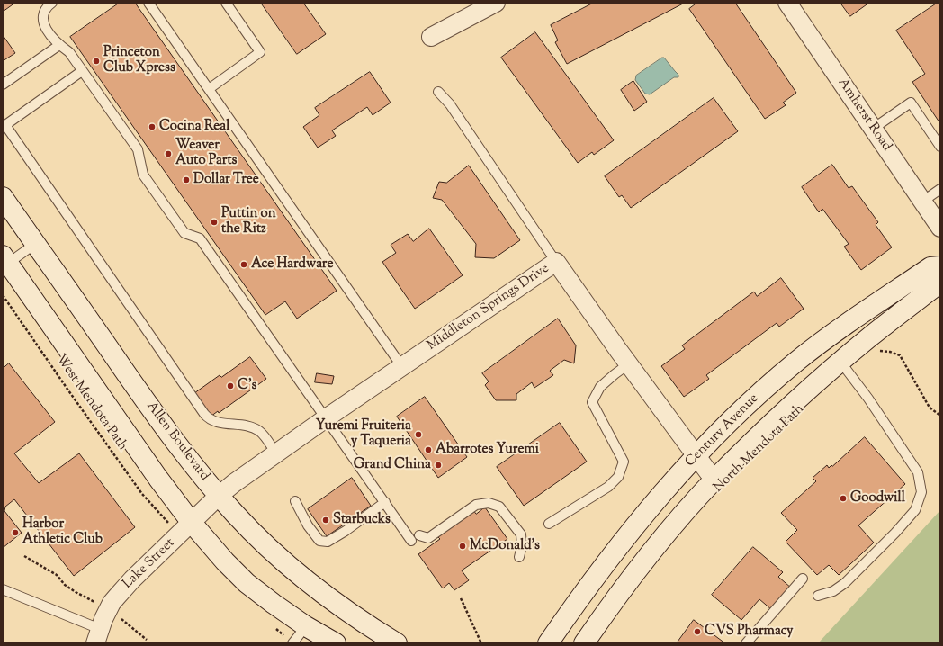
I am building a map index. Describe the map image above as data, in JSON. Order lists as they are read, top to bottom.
{
  "streets": {
    "main road": ["Century Avenue", "Allen Boulevard"],
    "street": ["Amherst Road", "Middleton Springs Drive", "Lake Street"],
    "path": ["West Mendota Path"]
  },
  "crossings": [
    ["Middleton Springs Drive", "Century Avenue"],
    ["Middleton Springs Drive", "Allen Boulevard"],
    ["Middleton Springs Drive", "Lake Street"],
    ["Allen Boulevard", "Lake Street"]
  ],
  "places": [
    "Princeton Club Xpress",
    "Cocina Real",
    "Weaver Auto Parts",
    "Dollar Tree",
    "Puttin on the Ritz",
    "Ace Hardware",
    "C's",
    "Yuremi Fruiteria y Taqueria",
    "Abarrotes Yuremi",
    "Grand China",
    "Goodwill",
    "Starbucks",
    "Harbor Athletic Club",
    "McDonald's",
    "CVS Pharmacy"
  ]
}
